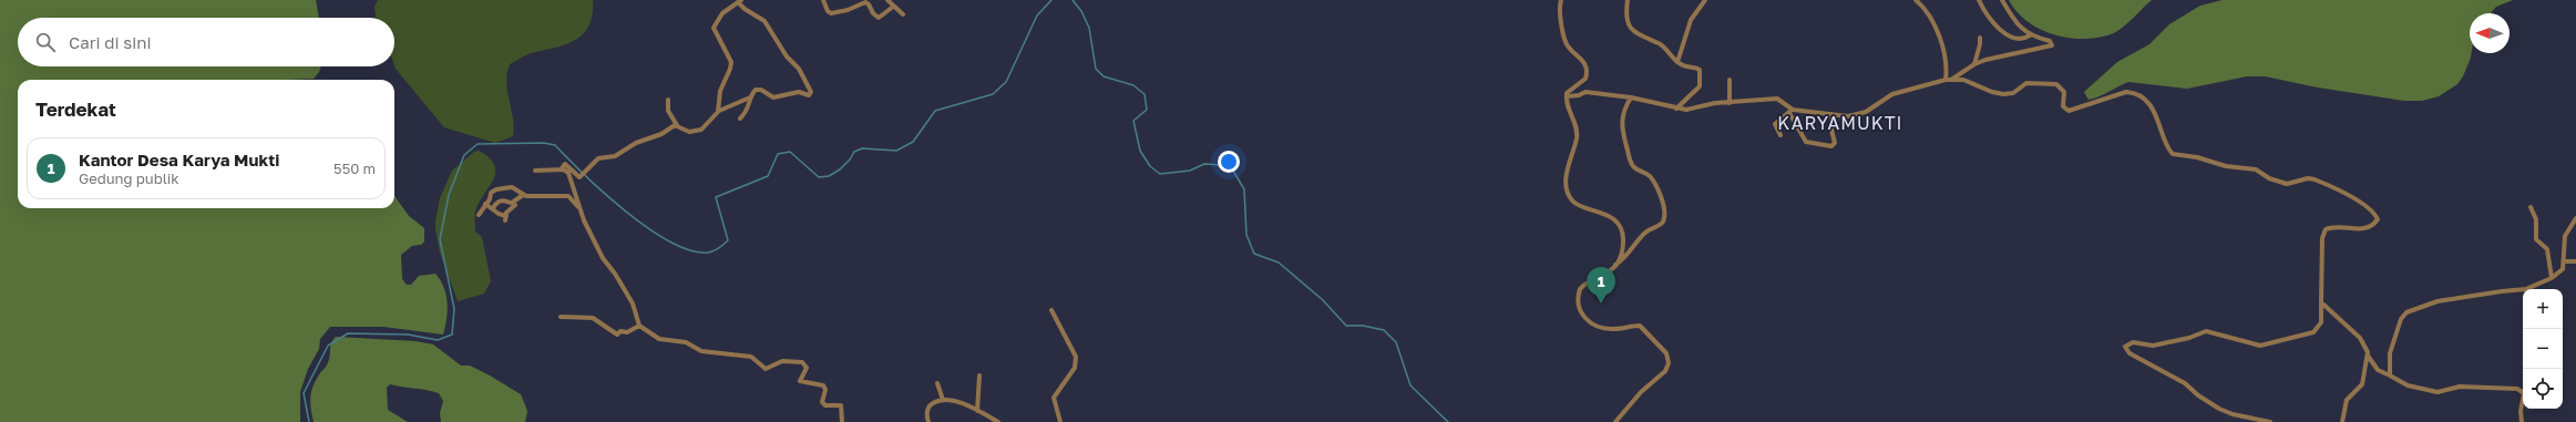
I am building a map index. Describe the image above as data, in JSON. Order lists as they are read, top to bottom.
{
  "districts": ["KARYAMUKTI"],
  "north": "left",
  "page": {
    "search": "Cari di sini",
    "heading": "Terdekat",
    "list": [
      {
        "mark": "1",
        "name": "Kantor Desa Karya Mukti",
        "note": "Gedung publik",
        "value": "550 m"
      }
    ],
    "pins": "1",
    "map_buttons": ["+", "−"]
  }
}
